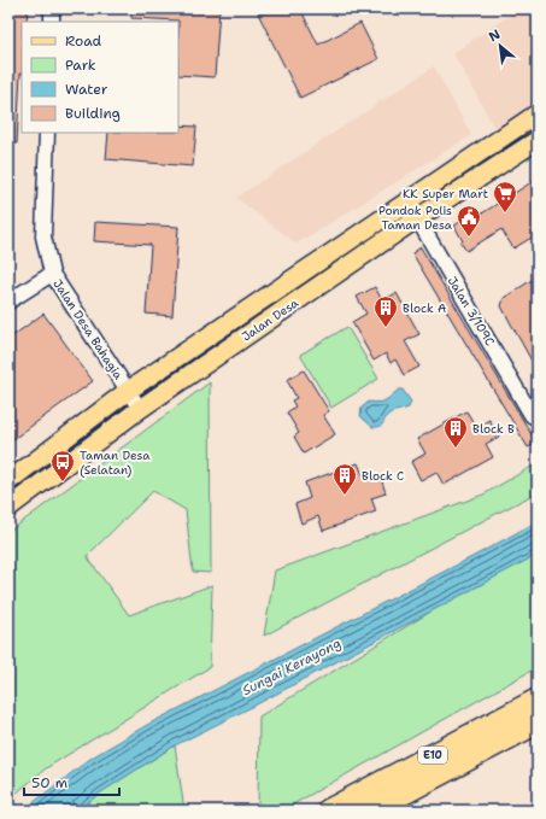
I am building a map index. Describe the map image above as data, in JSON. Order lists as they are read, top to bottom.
{
  "streets": {
    "highway": ["E10"],
    "main road": ["Jalan Desa"],
    "street": ["Jalan 3/109C", "Jalan Desa Bahagia"]
  },
  "crossings": [
    ["Jalan 3/109C", "Jalan Desa"],
    ["Jalan Desa", "Jalan Desa Bahagia"]
  ],
  "water": ["Sungai Kerayong"],
  "places": {
    "supermarket": ["KK Super Mart"],
    "public building": ["Pondok Polis Taman Desa"],
    "building": ["Block A", "Block B", "Block C"],
    "bus stop": ["Taman Desa (Selatan)"]
  },
  "legend": [
    "Road",
    "Park",
    "Water",
    "Building"
  ],
  "scale_bar": "50 m",
  "north": "top left"
}
